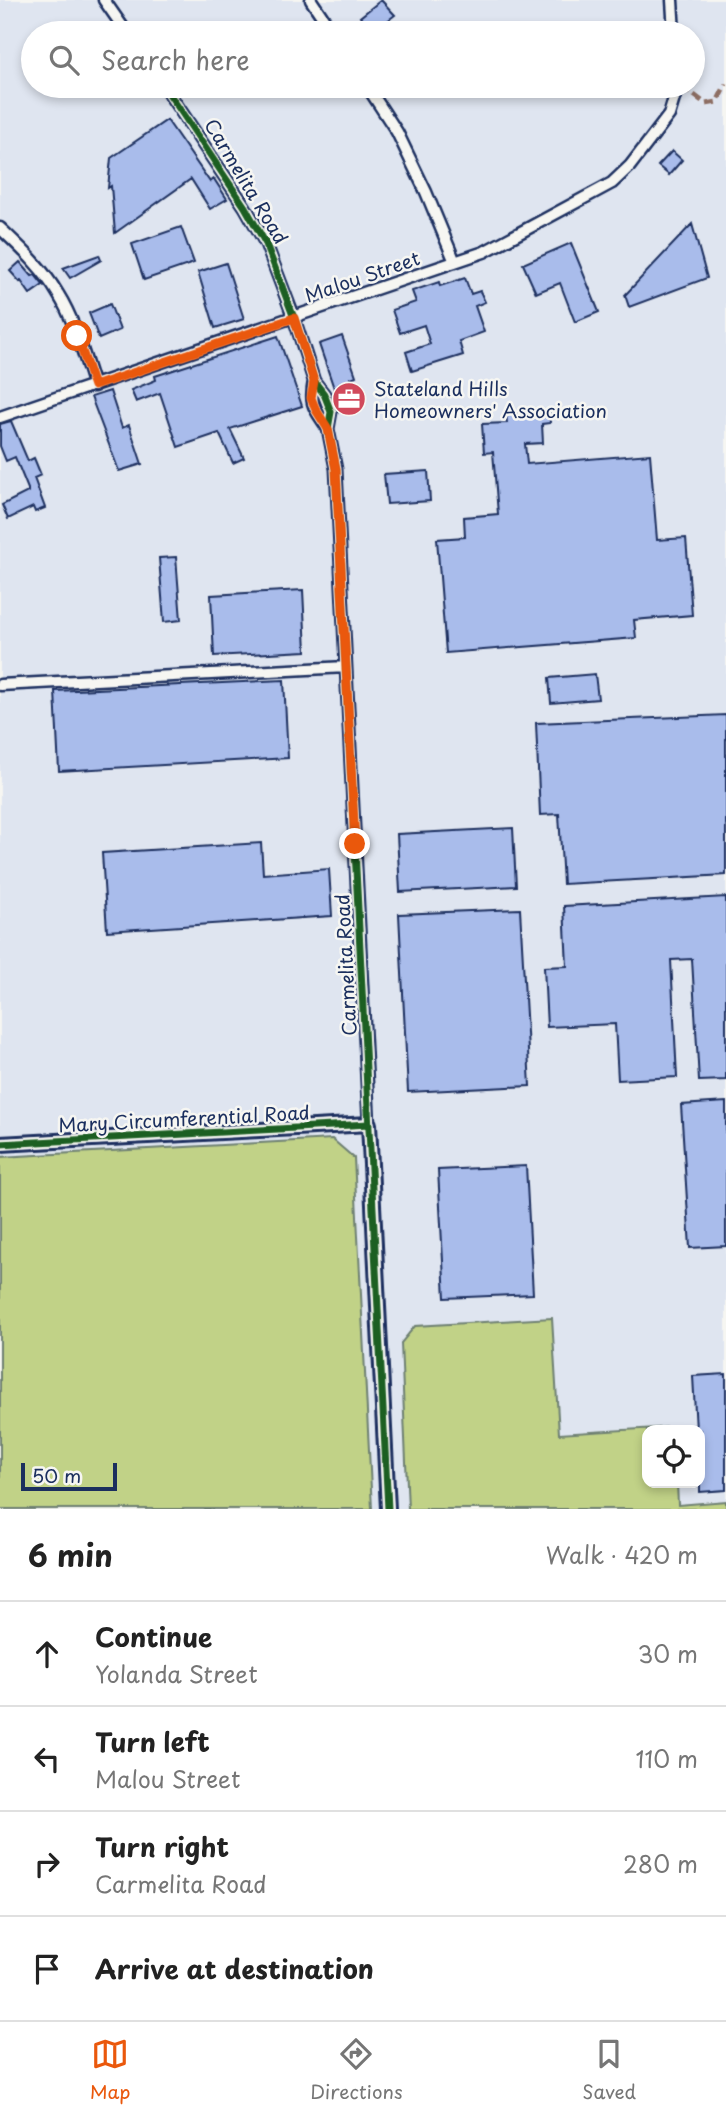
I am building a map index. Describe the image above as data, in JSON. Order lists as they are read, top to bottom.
{
  "streets": {
    "street": ["Carmelita Road", "Malou Street", "Mary Circumferential Road"]
  },
  "crossings": [
    ["Carmelita Road", "Malou Street"],
    ["Carmelita Road", "Mary Circumferential Road"]
  ],
  "places": {
    "office": ["Stateland Hills Homeowners' Association"]
  },
  "scale_bar": "50 m",
  "page": {
    "search": "Search here",
    "scale": "50 m",
    "heading": ["6 min", "Walk · 420 m"],
    "list": [
      ["Continue", "Yolanda Street", "30 m"],
      ["Turn left", "Malou Street", "110 m"],
      ["Turn right", "Carmelita Road", "280 m"],
      "Arrive at destination"
    ],
    "nav": ["Map", "Directions", "Saved"]
  }
}
